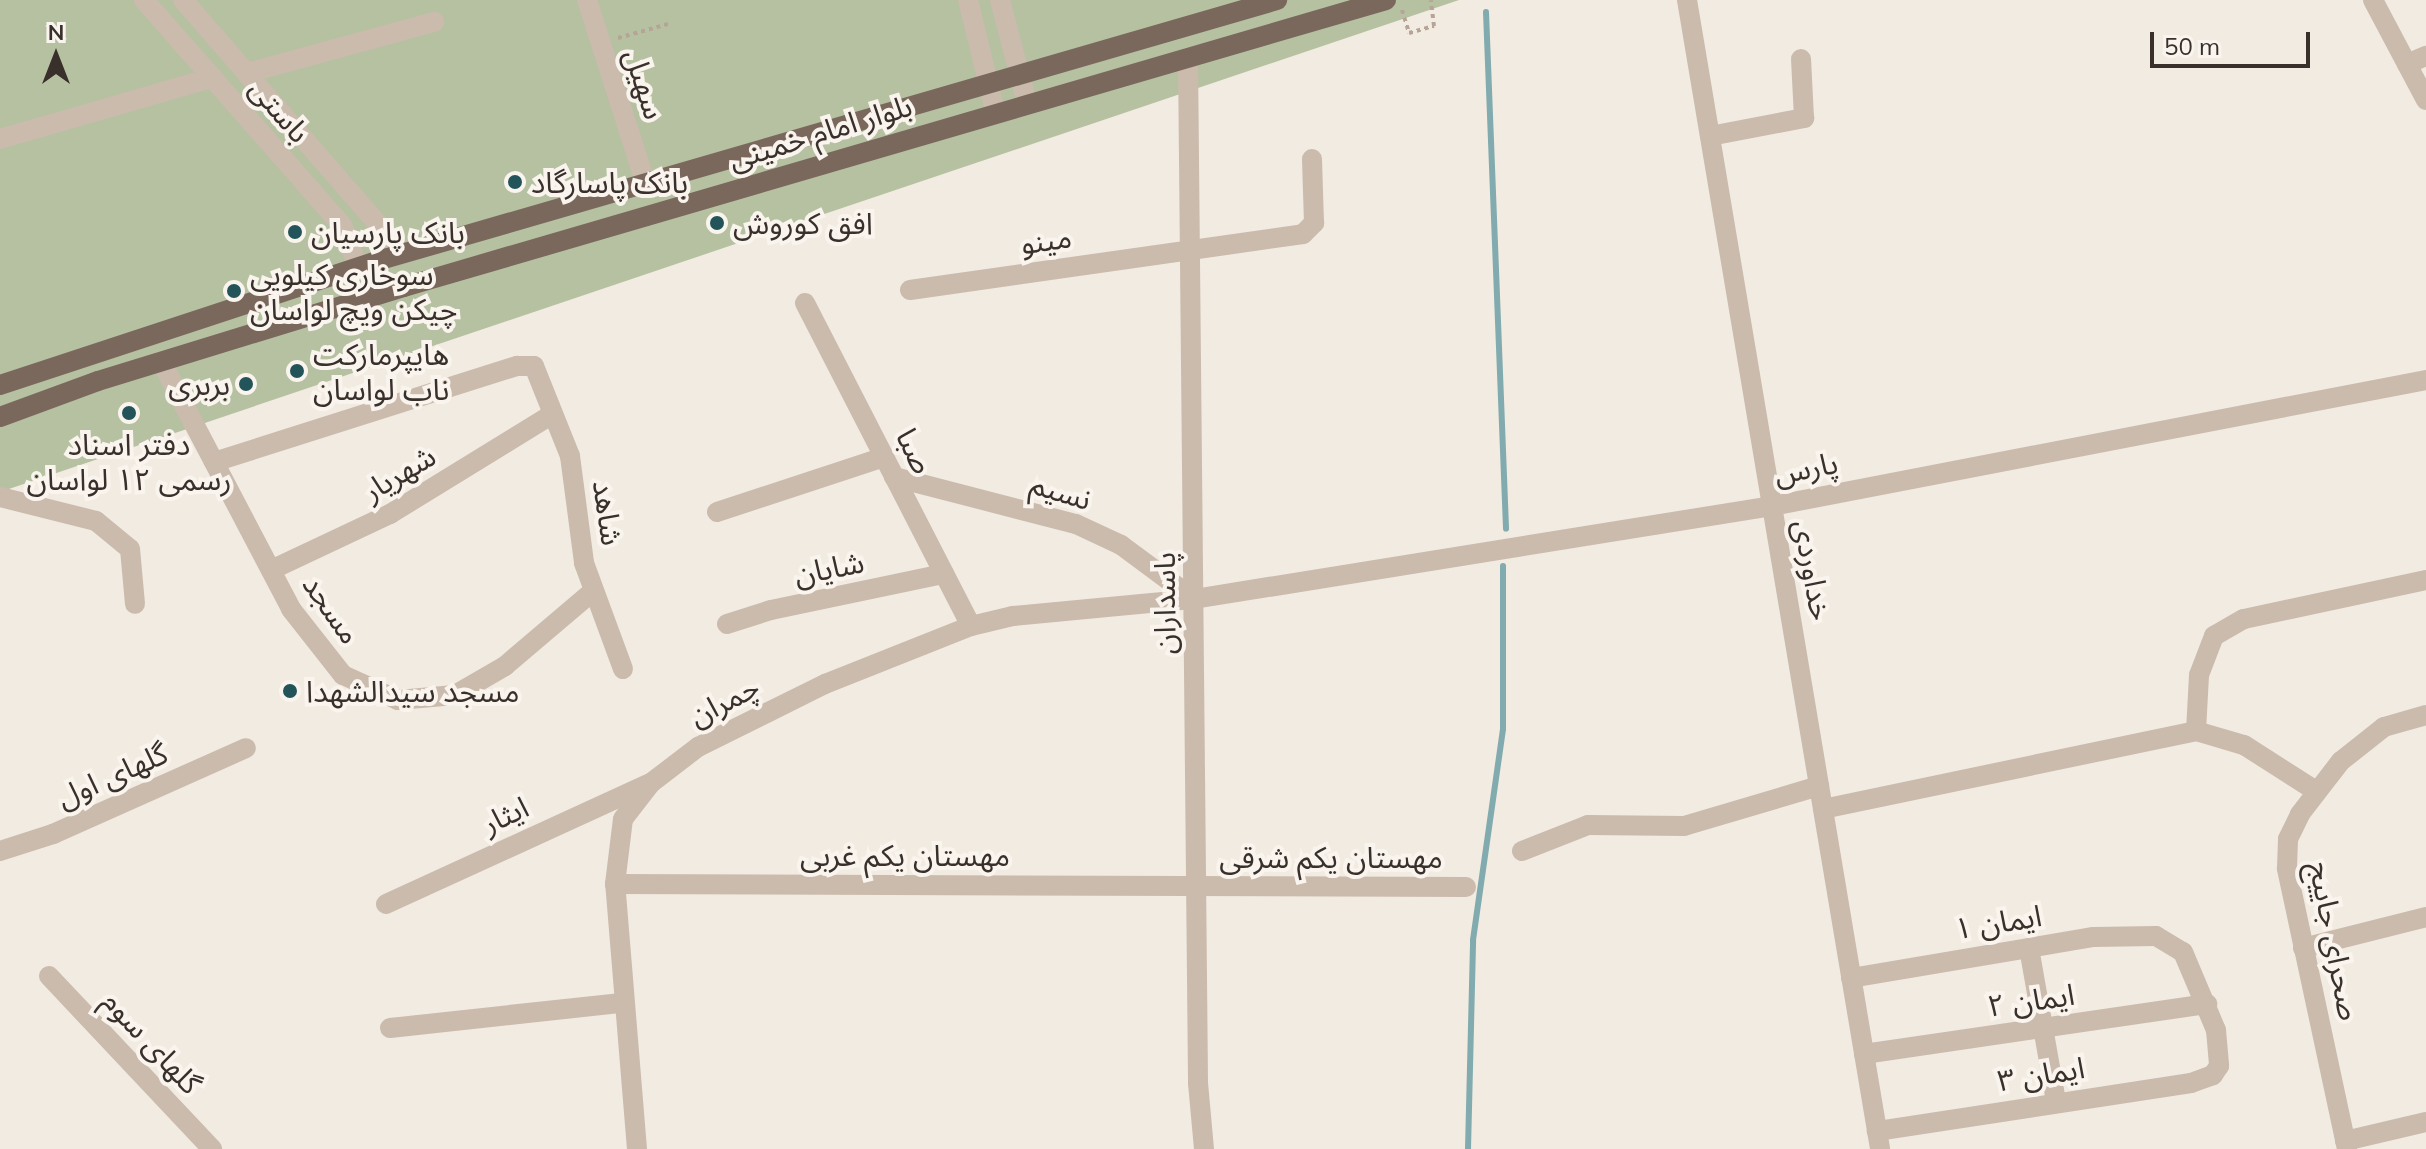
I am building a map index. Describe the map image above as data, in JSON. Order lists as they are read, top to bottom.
{
  "streets": {
    "main road": ["بلوار امام خمینی"],
    "street": [
      "سهیل",
      "باستی",
      "مینو",
      "صبا",
      "پارس",
      "شهریار",
      "نسیم",
      "شاهد",
      "شایان",
      "خداوردی",
      "پاسداران",
      "مسجد",
      "چمران",
      "گلهای اول",
      "ایثار",
      "مهستان یکم غربی",
      "مهستان یکم شرقی",
      "ایمان ۱",
      "صحرای جاییج",
      "ایمان ۲",
      "گلهای سوم",
      "ایمان ۳"
    ]
  },
  "crossings": [
    ["سهیل", "بلوار امام خمینی"],
    ["باستی", "بلوار امام خمینی"],
    ["بلوار امام خمینی", "پاسداران"],
    ["بلوار امام خمینی", "مسجد"],
    ["مینو", "پاسداران"],
    ["صبا", "نسیم"],
    ["صبا", "شایان"],
    ["صبا", "چمران"],
    ["پارس", "نسیم"],
    ["پارس", "خداوردی"],
    ["پارس", "پاسداران"],
    ["پارس", "چمران"],
    ["شهریار", "شاهد"],
    ["شهریار", "مسجد"],
    ["نسیم", "پاسداران"],
    ["نسیم", "چمران"],
    ["شاهد", "مسجد"],
    ["خداوردی", "ایمان ۱"],
    ["خداوردی", "ایمان ۲"],
    ["خداوردی", "ایمان ۳"],
    ["پاسداران", "چمران"],
    ["پاسداران", "مهستان یکم غربی"],
    ["پاسداران", "مهستان یکم شرقی"],
    ["چمران", "ایثار"],
    ["چمران", "مهستان یکم غربی"],
    ["مهستان یکم غربی", "مهستان یکم شرقی"],
    ["ایمان ۱", "ایمان ۲"],
    ["ایمان ۱", "ایمان ۳"],
    ["ایمان ۲", "ایمان ۳"]
  ],
  "places": [
    "بانک پاسارگاد",
    "افق کوروش",
    "بانک پارسیان",
    "سوخاری کیلویی چیکن ویچ لواسان",
    "هایپرمارکت ناب لواسان",
    "بربری",
    "دفتر اسناد رسمی ۱۲ لواسان",
    "مسجد سیدالشهدا"
  ],
  "scale_bar": "50 m",
  "north": "top"
}
